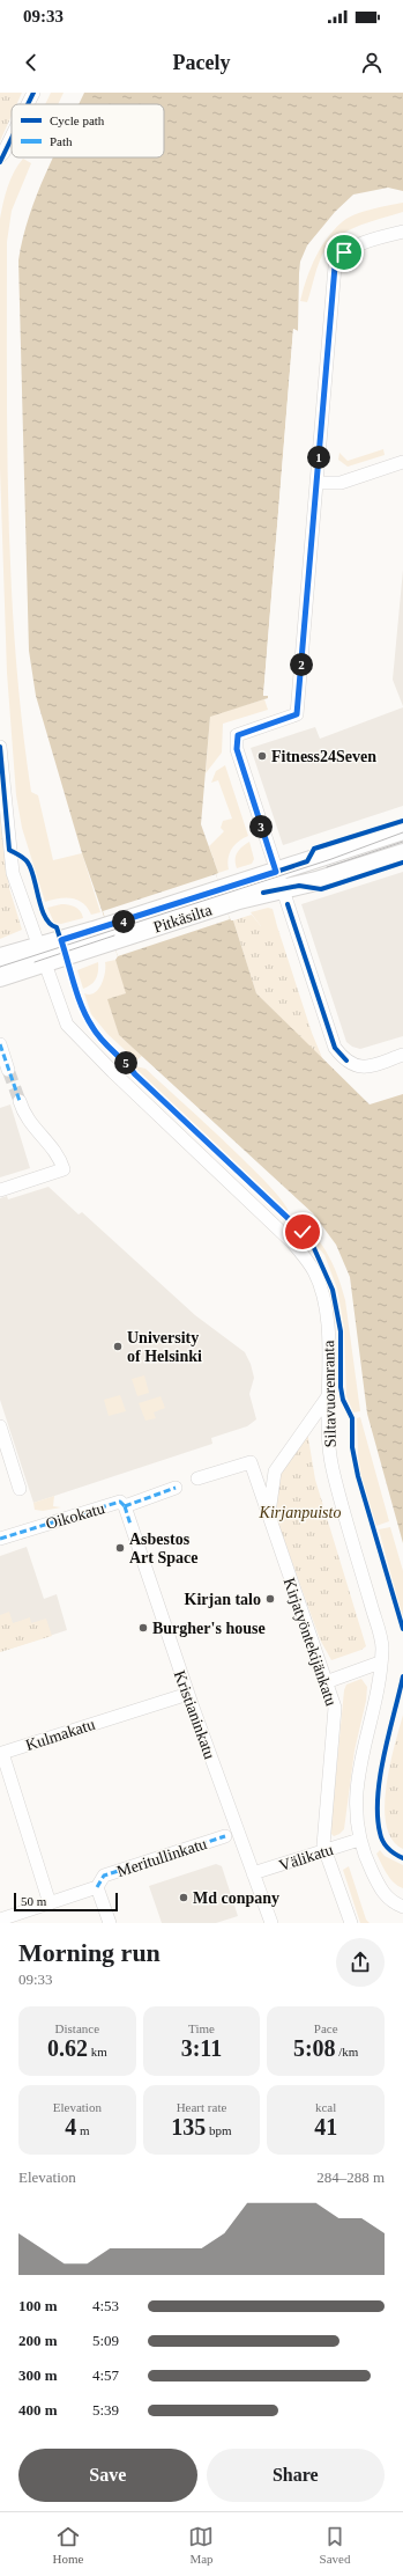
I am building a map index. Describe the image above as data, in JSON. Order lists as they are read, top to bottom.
{
  "streets": {
    "main road": ["Pitkäsilta"],
    "street": [
      "Siltavuorenranta",
      "Oikokatu",
      "Kirjatyöntekijänkatu",
      "Kristianinkatu",
      "Kulmakatu",
      "Meritullinkatu",
      "Välikatu"
    ]
  },
  "crossings": [
    ["Pitkäsilta", "Siltavuorenranta"],
    ["Siltavuorenranta", "Kirjatyöntekijänkatu"],
    ["Siltavuorenranta", "Välikatu"],
    ["Oikokatu", "Kristianinkatu"],
    ["Kirjatyöntekijänkatu", "Välikatu"],
    ["Kristianinkatu", "Kulmakatu"],
    ["Kristianinkatu", "Välikatu"],
    ["Kulmakatu", "Meritullinkatu"]
  ],
  "parks": ["Kirjanpuisto"],
  "places": [
    "Fitness24Seven",
    "University of Helsinki",
    "Asbestos Art Space",
    "Kirjan talo",
    "Burgher's house",
    "Md conpany"
  ],
  "legend": ["Cycle path", "Path"],
  "scale_bar": "50 m",
  "page": {
    "status": "09:33",
    "header": "Pacely",
    "pins": [
      "1",
      "2",
      "3",
      "4",
      "5"
    ],
    "scale": "50 m",
    "heading": ["Morning run", "09:33"],
    "stats": [
      ["Distance", "0.62 km"],
      ["Time", "3:11"],
      ["Pace", "5:08 /km"],
      ["Elevation", "4 m"],
      ["Heart rate", "135 bpm"],
      ["kcal", "41"]
    ],
    "chart": ["Elevation", "284–288 m"],
    "list": [
      {
        "name": "100 m",
        "note": "4:53"
      },
      {
        "name": "200 m",
        "note": "5:09"
      },
      {
        "name": "300 m",
        "note": "4:57"
      },
      {
        "name": "400 m",
        "note": "5:39"
      }
    ],
    "buttons": ["Save", "Share"],
    "tabs": ["Home", "Map", "Saved"]
  }
}
